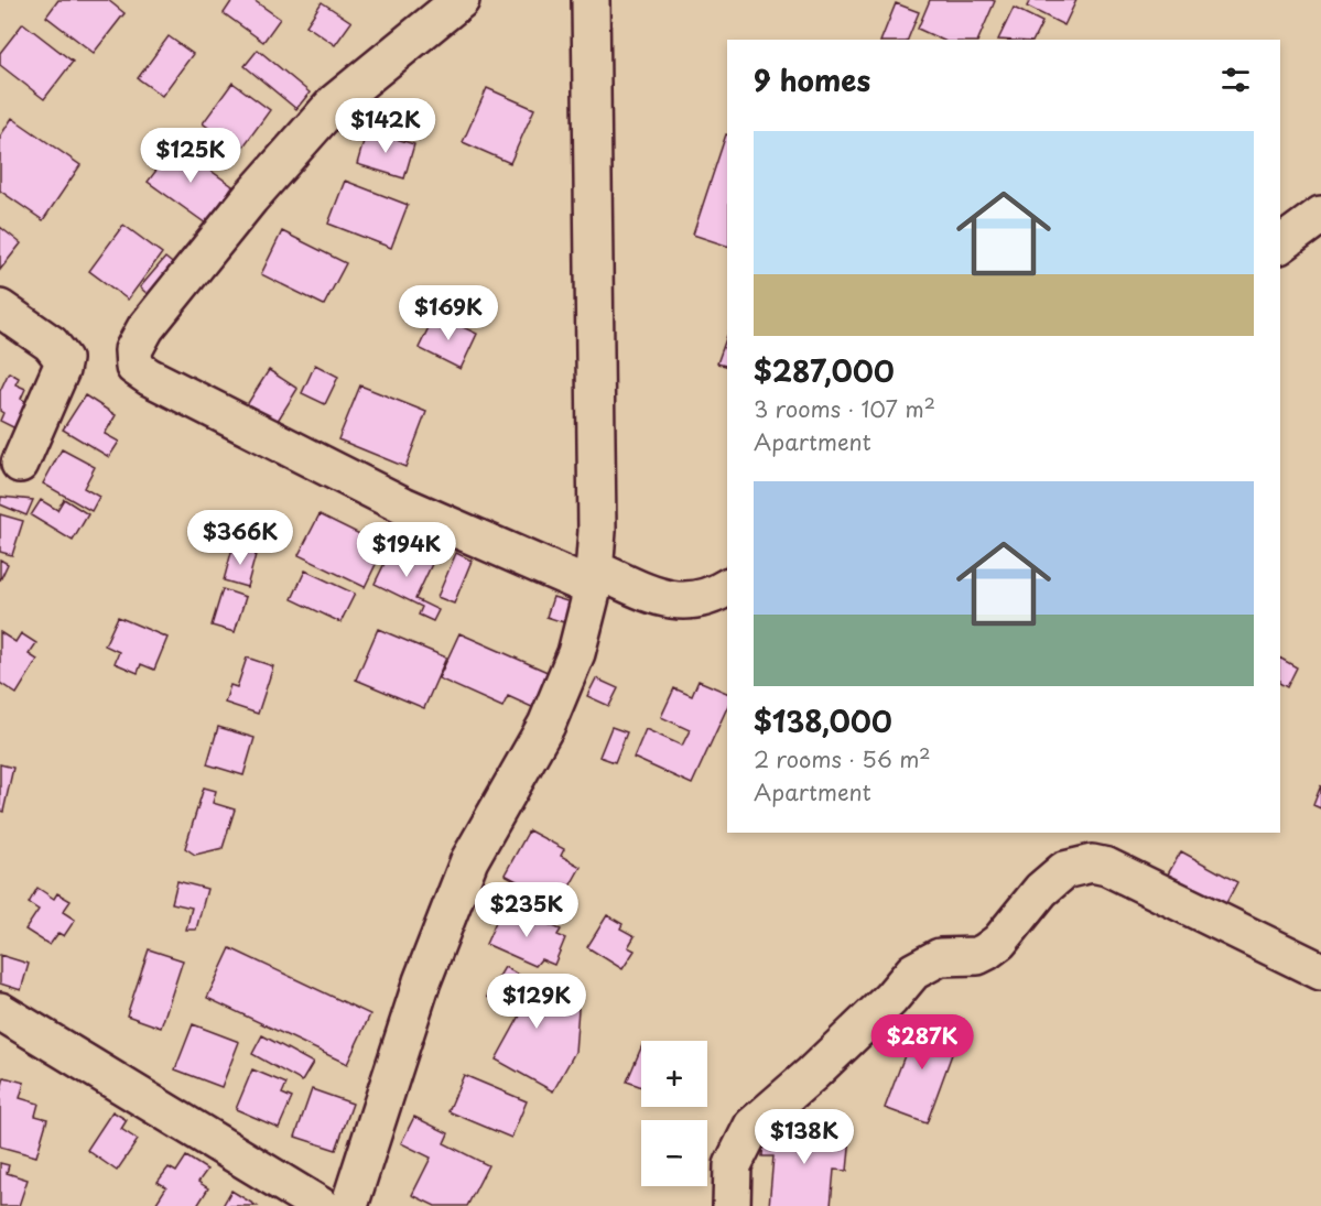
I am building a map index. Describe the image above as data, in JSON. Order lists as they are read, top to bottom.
{
  "page": {
    "heading": "9 homes",
    "price": [
      "$142K",
      "$125K",
      "$169K",
      "$366K",
      "$194K",
      "$235K",
      "$129K",
      "$287K",
      "$138K"
    ],
    "list": [
      {
        "name": "$287,000",
        "note": "3 rooms · 107 m² · Apartment"
      },
      {
        "name": "$138,000",
        "note": "2 rooms · 56 m² · Apartment"
      }
    ],
    "map_buttons": ["+", "−"]
  }
}
